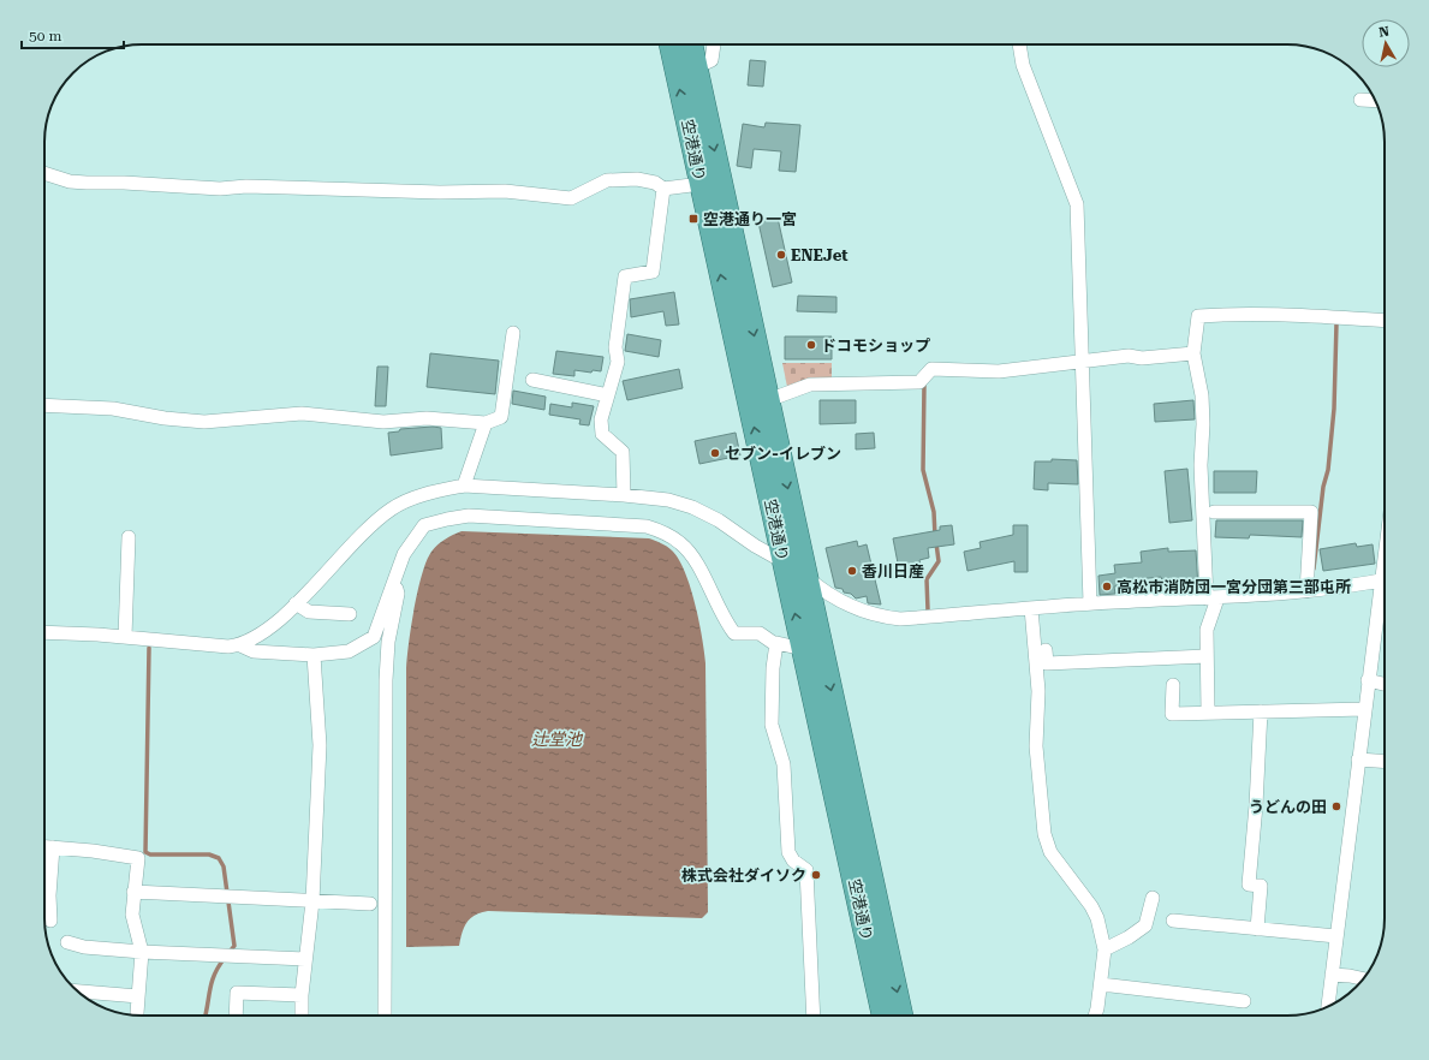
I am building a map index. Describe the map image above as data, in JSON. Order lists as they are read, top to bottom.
{
  "streets": {
    "highway": ["空港通り"]
  },
  "water": ["辻堂池"],
  "places": {
    "transit": ["空港通り一宮"],
    "other": [
      "ENEJet",
      "ドコモショップ",
      "セブン-イレブン",
      "香川日産",
      "高松市消防団一宮分団第三部屯所",
      "うどんの田",
      "株式会社ダイソク"
    ]
  },
  "scale_bar": "50 m",
  "north": "top"
}
